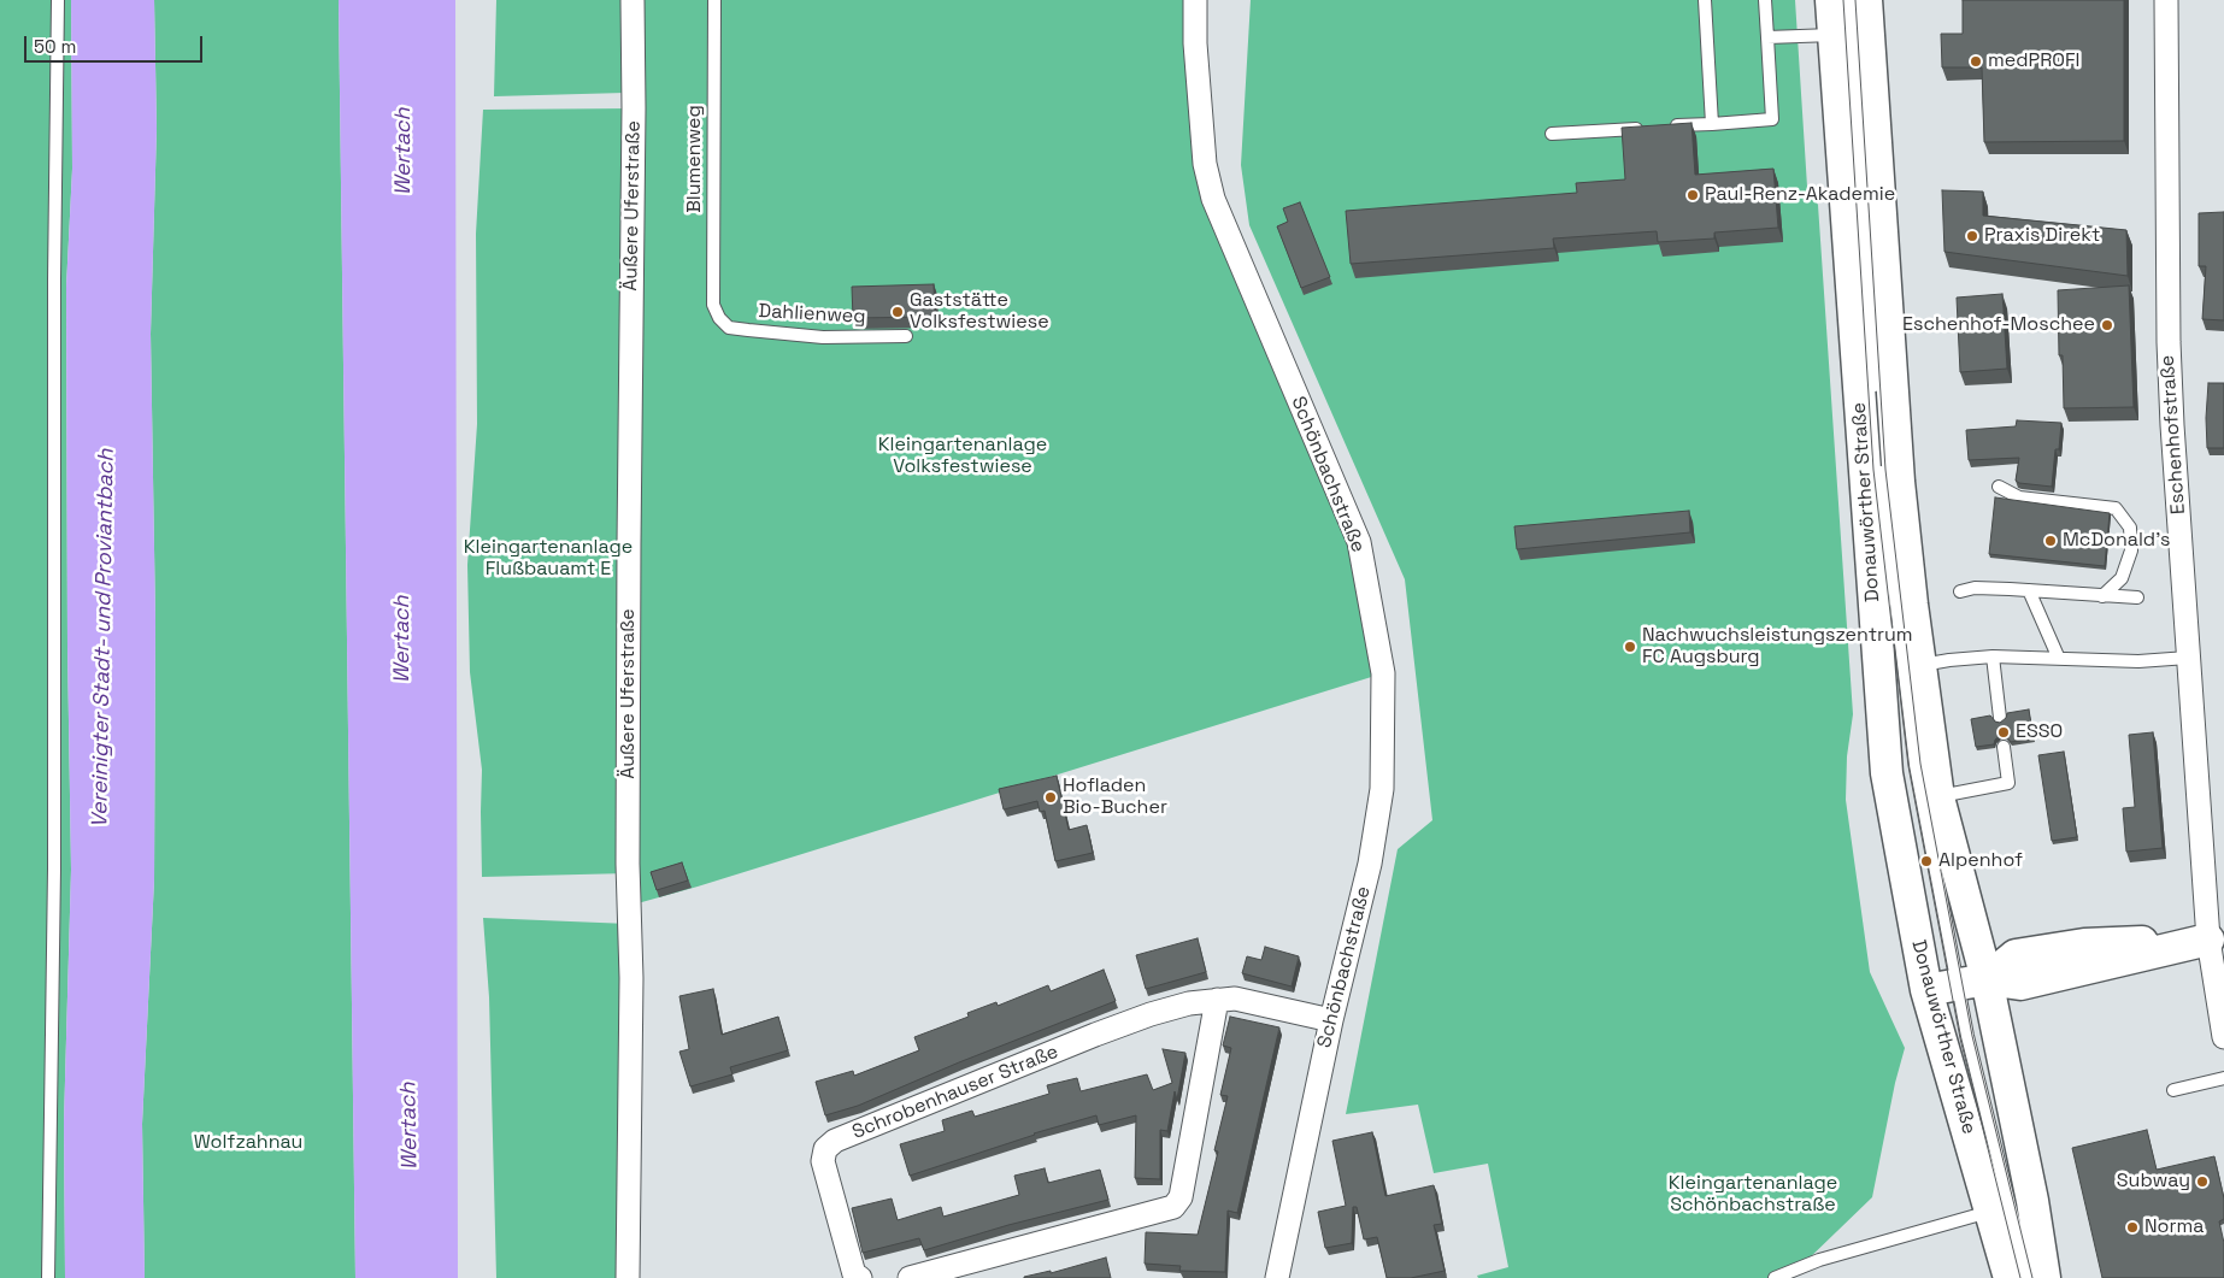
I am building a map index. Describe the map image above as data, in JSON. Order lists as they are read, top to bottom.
{
  "streets": {
    "main road": ["Donauwörther Straße"],
    "street": [
      "Äußere Uferstraße",
      "Eschenhofstraße",
      "Schönbachstraße",
      "Schrobenhauser Straße"
    ],
    "lane": ["Blumenweg", "Dahlienweg"]
  },
  "crossings": [
    ["Blumenweg", "Dahlienweg"],
    ["Schönbachstraße", "Schrobenhauser Straße"]
  ],
  "water": ["Wertach", "Vereinigter Stadt- und Proviantbach"],
  "parks": [
    "Kleingartenanlage Volksfestwiese",
    "Kleingartenanlage Flußbauamt E",
    "Wolfzahnau",
    "Kleingartenanlage Schönbachstraße"
  ],
  "places": [
    "medPROFI",
    "Paul-Renz-Akademie",
    "Praxis Direkt",
    "Gaststätte Volksfestwiese",
    "Eschenhof-Moschee",
    "McDonald's",
    "Nachwuchsleistungszentrum FC Augsburg",
    "ESSO",
    "Hofladen Bio-Bucher",
    "Alpenhof",
    "Subway",
    "Norma"
  ],
  "scale_bar": "50 m"
}
